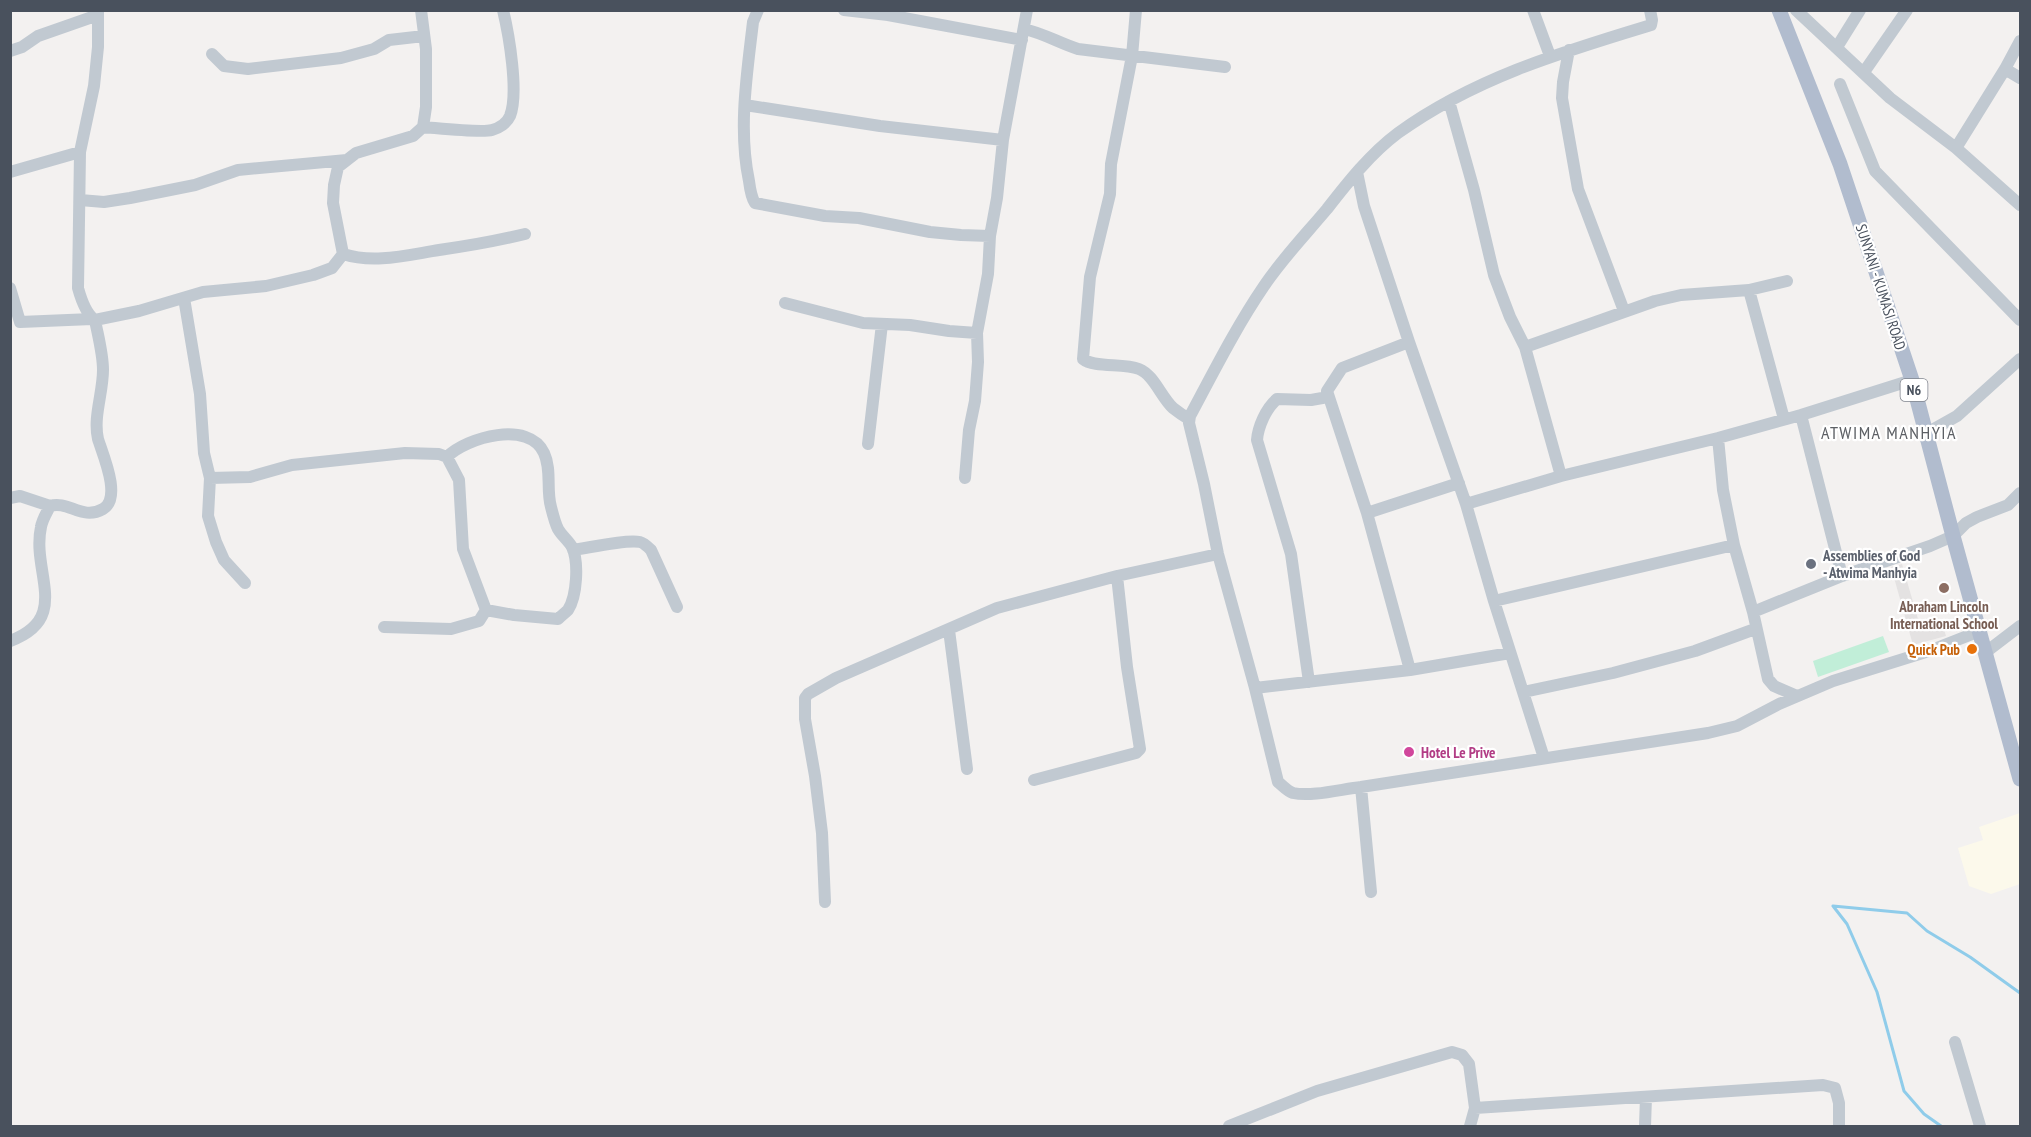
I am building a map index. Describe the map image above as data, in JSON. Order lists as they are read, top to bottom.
{
  "streets": {
    "main road": ["SUNYANI - KUMASI ROAD", "N6"]
  },
  "districts": ["ATWIMA MANHYIA"],
  "places": [
    "Assemblies of God - Atwima Manhyia",
    "Abraham Lincoln International School",
    "Quick Pub",
    "Hotel Le Prive"
  ]
}
